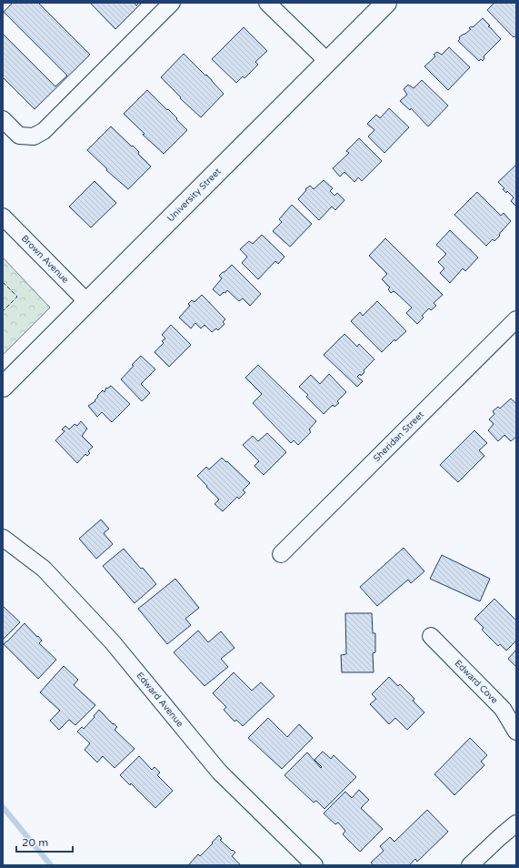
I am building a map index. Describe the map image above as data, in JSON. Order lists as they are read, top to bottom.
{
  "streets": {
    "street": [
      "University Street",
      "Brown Avenue",
      "Sheridan Street",
      "Edward Cove",
      "Edward Avenue"
    ]
  },
  "crossings": [
    ["University Street", "Brown Avenue"]
  ],
  "scale_bar": "20 m"
}
